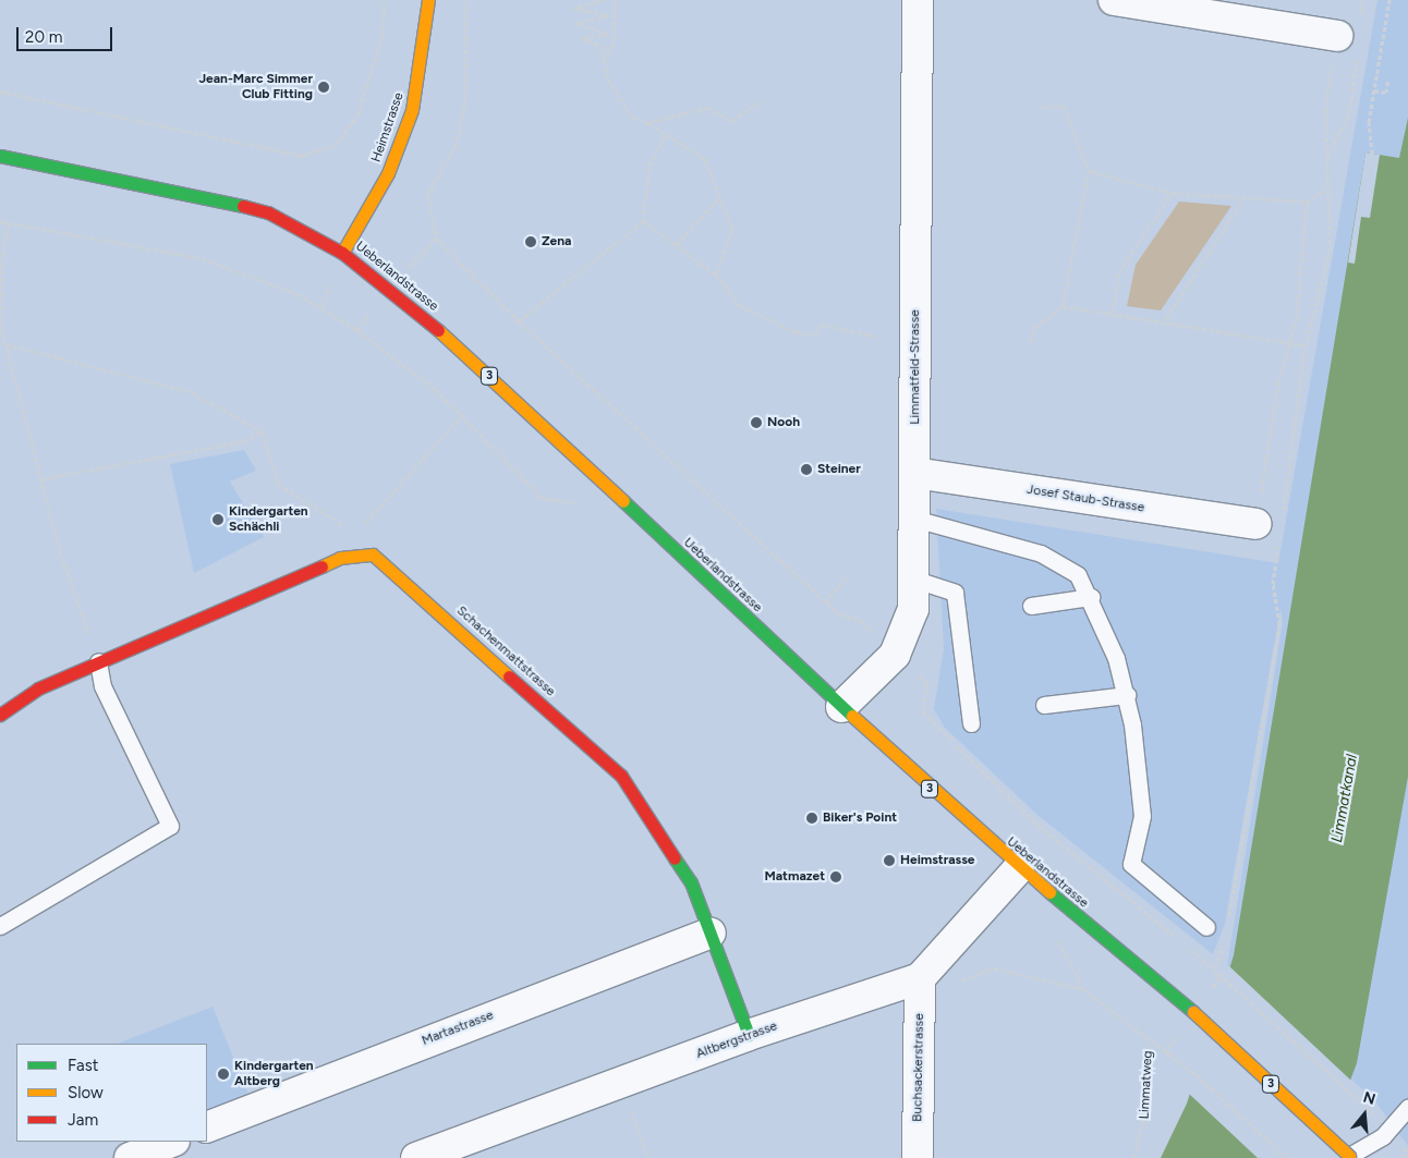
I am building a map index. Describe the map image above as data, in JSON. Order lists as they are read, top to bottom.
{
  "streets": {
    "main road": [
      "Heimstrasse",
      "Ueberlandstrasse",
      "3",
      "Schachenmattstrasse"
    ],
    "street": [
      "Limmatfeld-Strasse",
      "Josef Staub-Strasse",
      "Martastrasse",
      "Altbergstrasse",
      "Buchsackerstrasse"
    ],
    "path": ["Limmatweg"]
  },
  "crossings": [
    ["Heimstrasse", "Ueberlandstrasse"],
    ["Ueberlandstrasse", "Limmatfeld-Strasse"],
    ["Ueberlandstrasse", "Altbergstrasse"],
    ["Limmatfeld-Strasse", "Josef Staub-Strasse"],
    ["Schachenmattstrasse", "Martastrasse"],
    ["Schachenmattstrasse", "Altbergstrasse"],
    ["Altbergstrasse", "Buchsackerstrasse"]
  ],
  "water": ["Limmatkanal"],
  "places": [
    "Jean-Marc Simmer Club Fitting",
    "Zena",
    "Nooh",
    "Steiner",
    "Kindergarten Schächli",
    "Biker's Point",
    "Heimstrasse",
    "Matmazet",
    "Kindergarten Altberg"
  ],
  "legend": ["Fast", "Slow", "Jam"],
  "scale_bar": "20 m",
  "north": "top"
}
